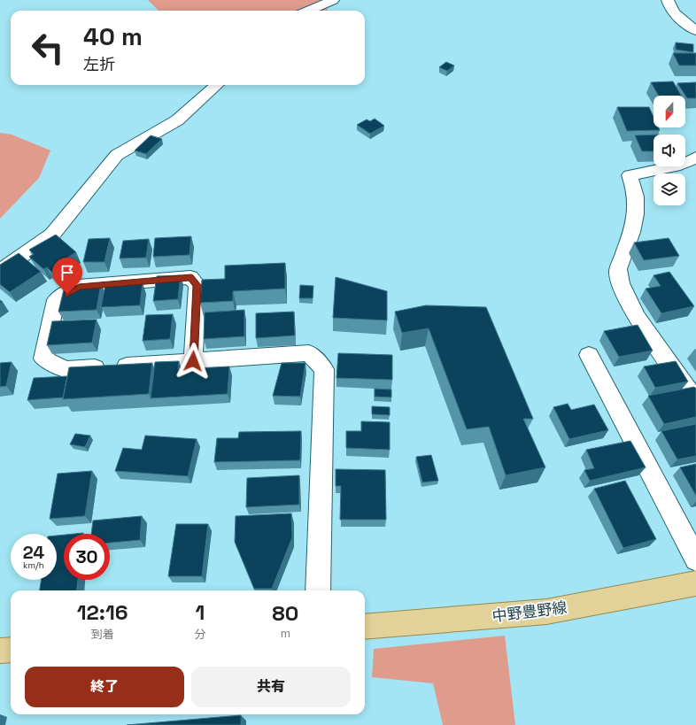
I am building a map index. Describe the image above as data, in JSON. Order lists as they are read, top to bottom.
{
  "streets": {
    "main road": ["中野豊野線"]
  },
  "north": "bottom",
  "page": {
    "turn": ["40 m", "左折"],
    "speed": "24 km/h",
    "limit": "30",
    "eta": [
      "12:16",
      "到着",
      "1",
      "分",
      "80",
      "m"
    ],
    "buttons": ["終了", "共有"]
  }
}
